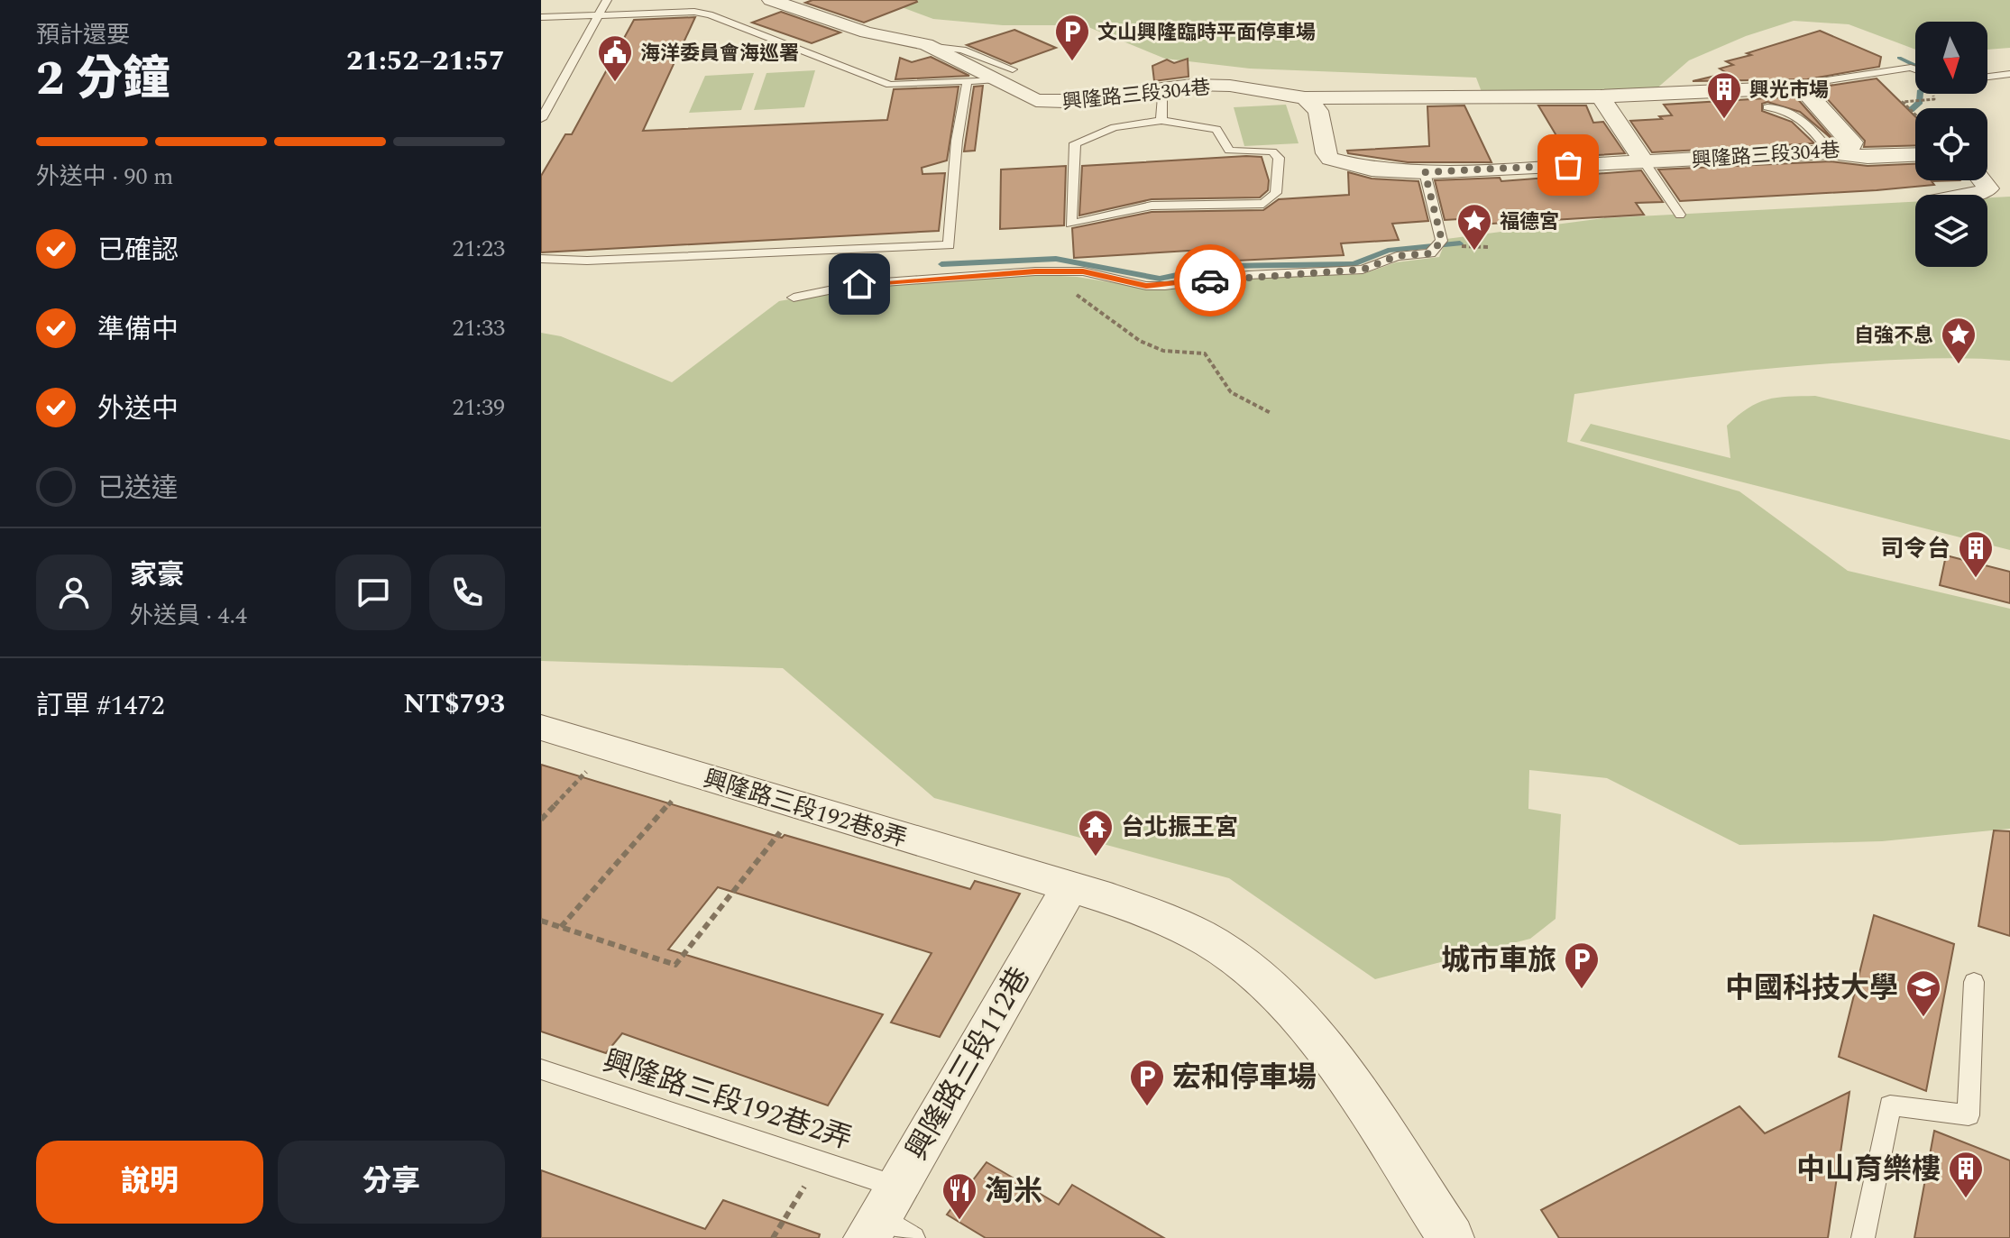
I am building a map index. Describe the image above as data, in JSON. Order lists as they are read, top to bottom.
{
  "streets": {
    "street": ["興隆路三段304巷", "興隆路三段192巷8弄", "興隆路三段112巷"],
    "lane": ["興隆路三段192巷2弄"]
  },
  "crossings": [
    ["興隆路三段192巷8弄", "興隆路三段112巷"],
    ["興隆路三段112巷", "興隆路三段192巷2弄"]
  ],
  "places": {
    "parking": ["文山興隆臨時平面停車場", "城市車旅", "宏和停車場"],
    "public building": ["海洋委員會海巡署"],
    "building": ["興光市場", "司令台", "中山育樂樓"],
    "place": ["福德宮", "自強不息"],
    "temple": ["台北振王宮"],
    "school or university": ["中國科技大學"],
    "restaurant": ["淘米"]
  },
  "north": "bottom",
  "page": {
    "heading": ["2 分鐘", "預計還要", "21:52–21:57"],
    "panel": [
      "家豪",
      "外送員 · 4.4",
      "訂單 #1472",
      "NT$793"
    ],
    "bar": "外送中 · 90 m",
    "list": [
      ["已確認", "21:23"],
      ["準備中", "21:33"],
      ["外送中", "21:39"],
      "已送達"
    ],
    "buttons": ["說明", "分享"]
  }
}
